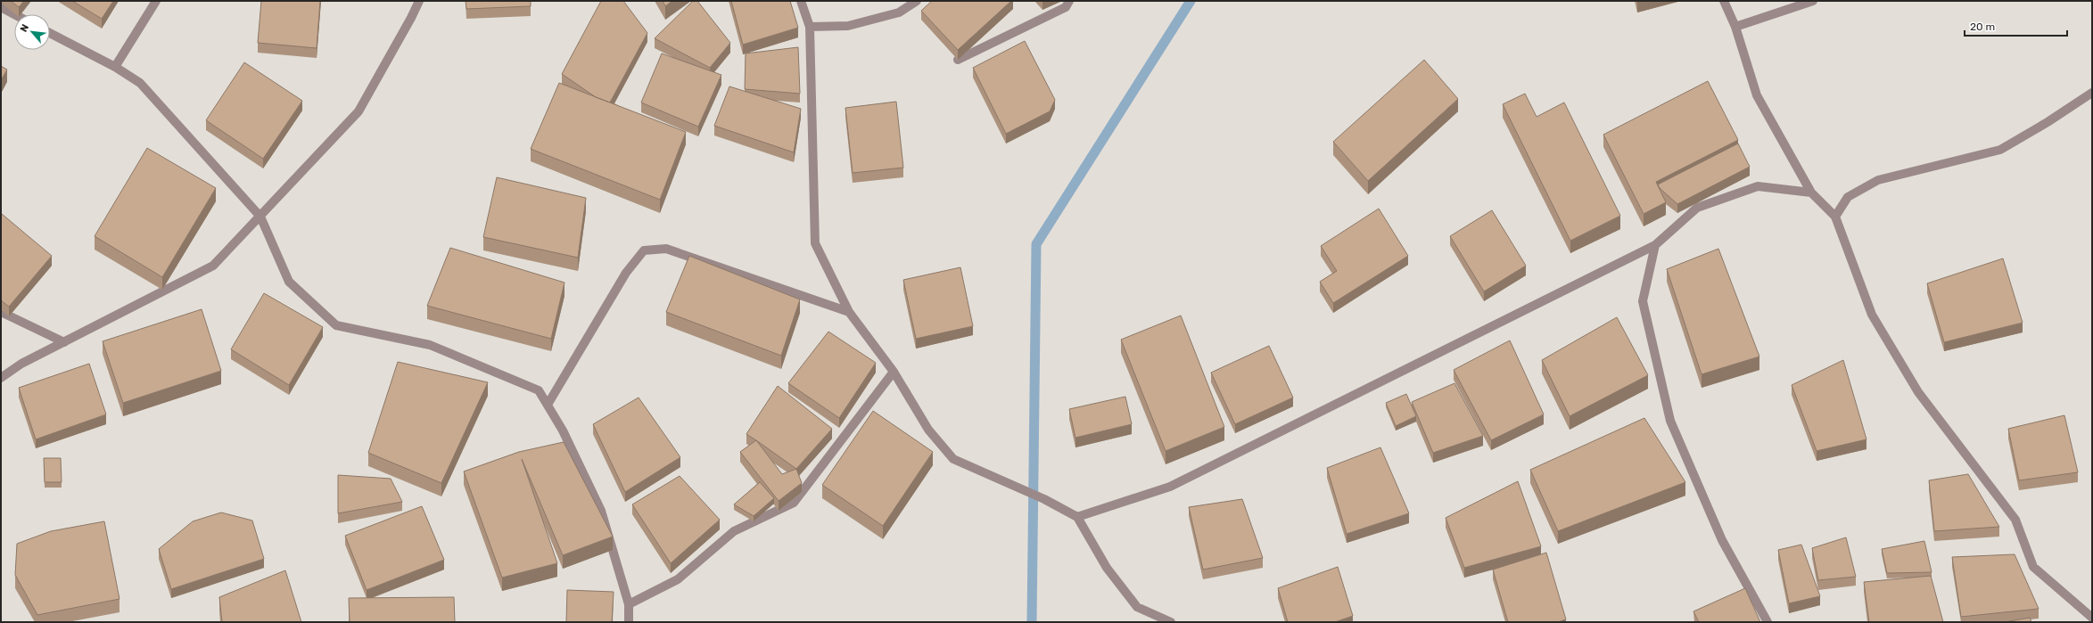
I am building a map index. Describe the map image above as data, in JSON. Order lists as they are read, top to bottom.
{
  "scale_bar": "20 m",
  "north": "top left"
}
